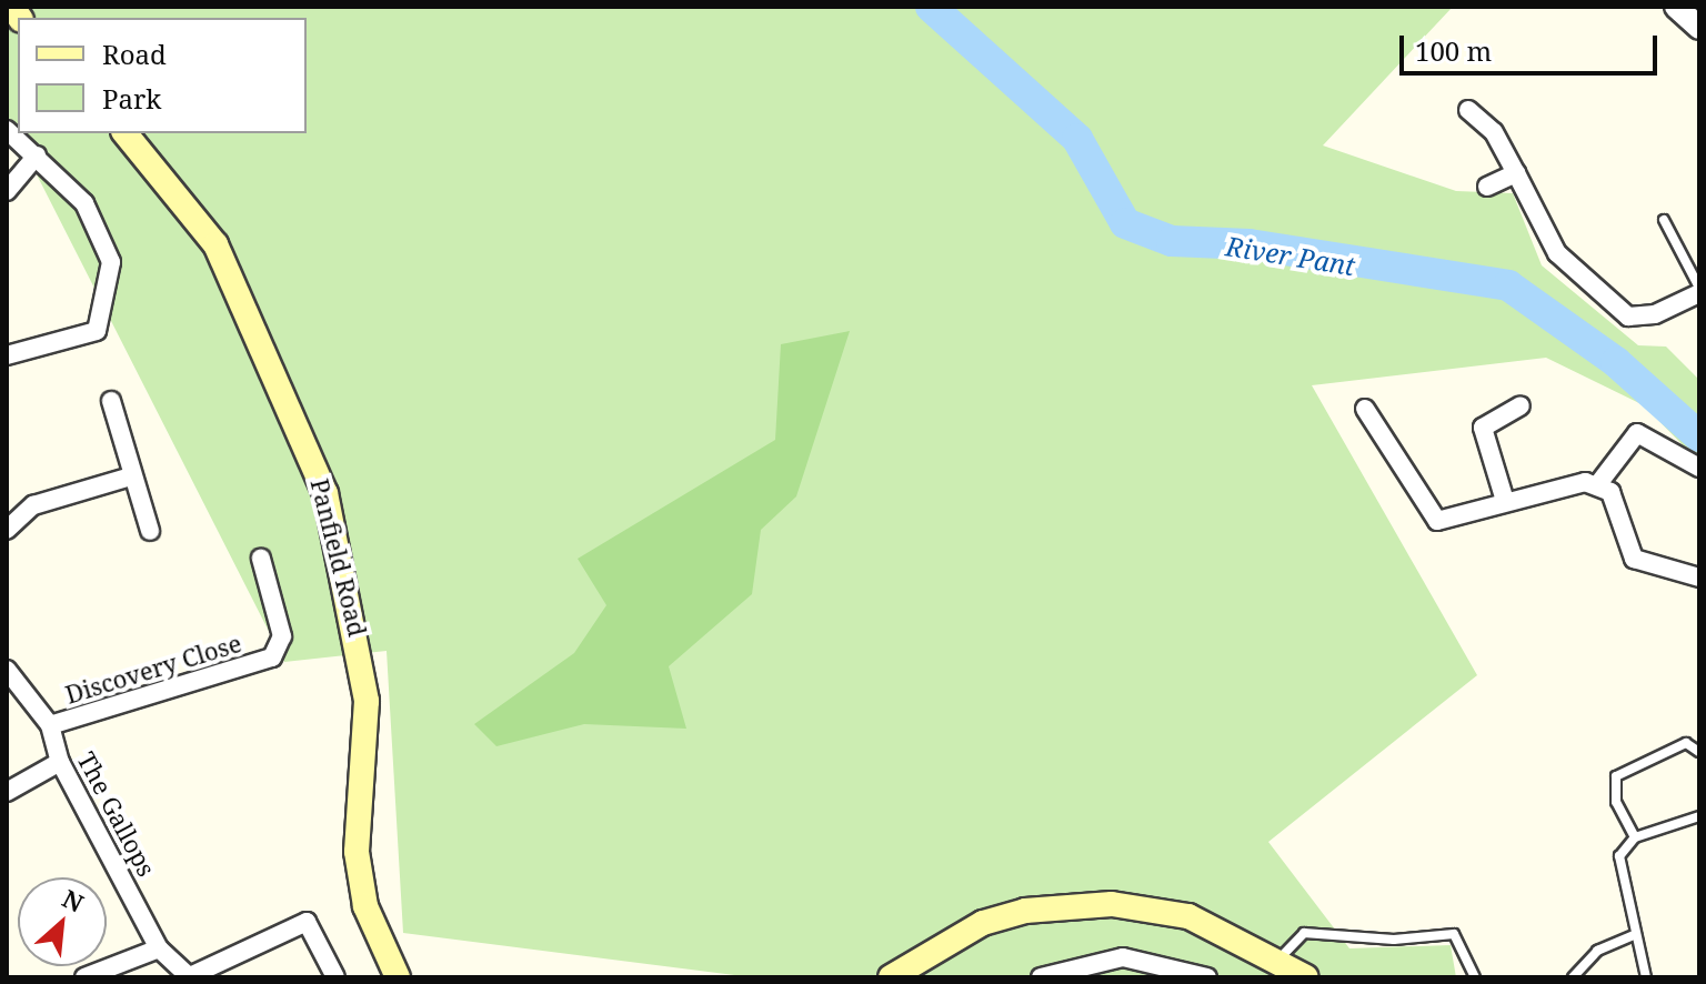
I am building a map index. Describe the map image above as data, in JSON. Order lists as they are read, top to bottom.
{
  "streets": {
    "main road": ["Panfield Road"],
    "street": ["Discovery Close", "The Gallops"]
  },
  "crossings": [
    ["Discovery Close", "The Gallops"]
  ],
  "water": ["River Pant"],
  "legend": ["Road", "Park"],
  "scale_bar": "100 m",
  "north": "top right"
}
